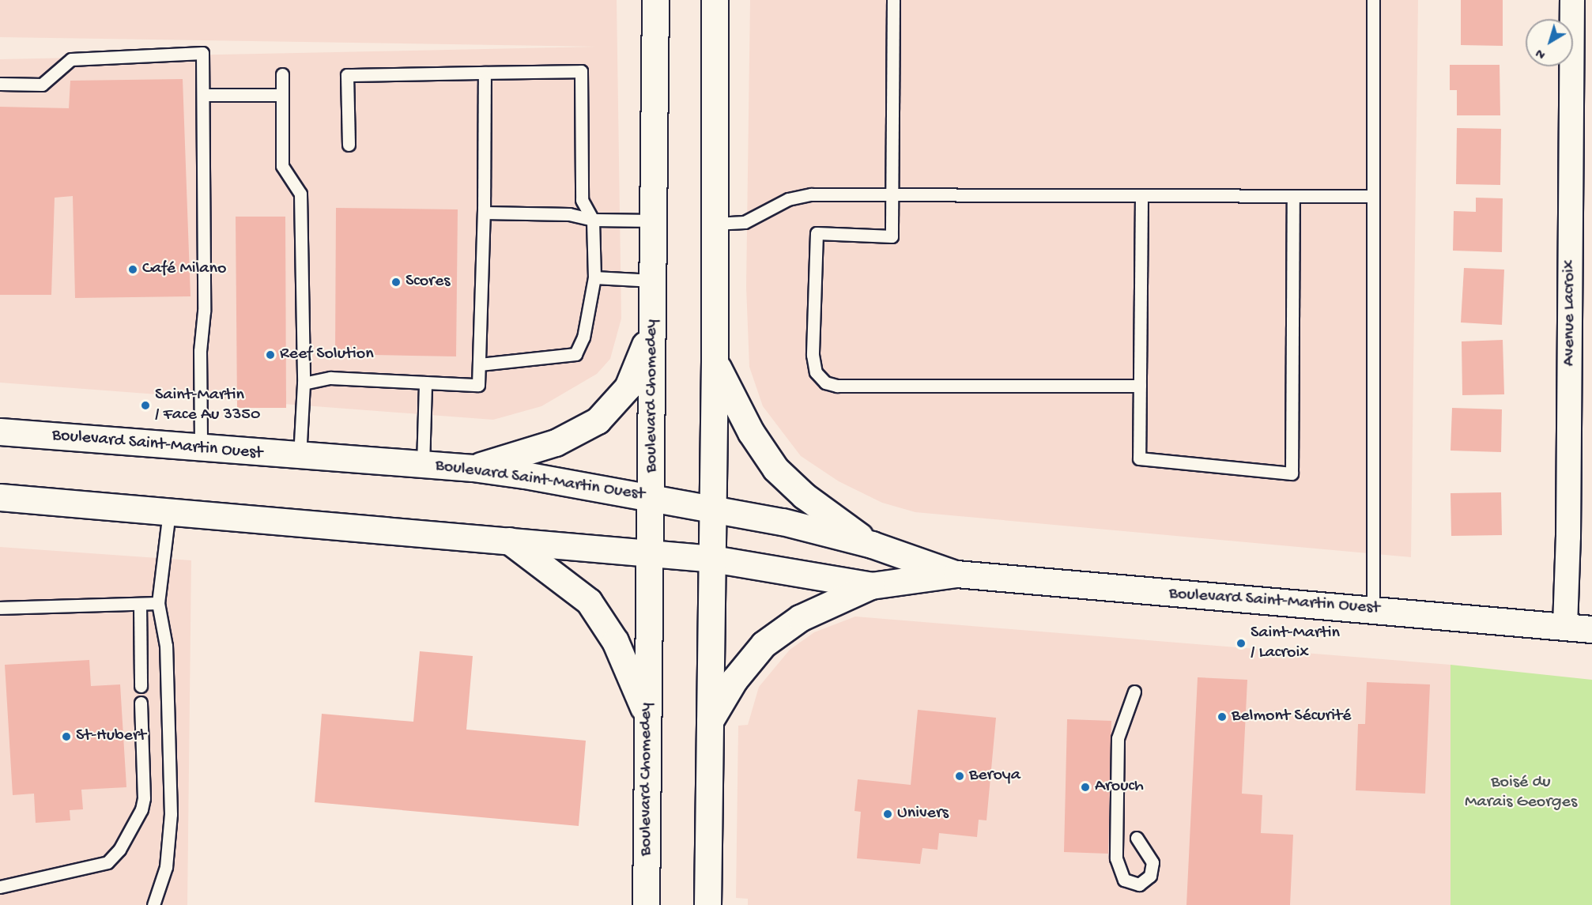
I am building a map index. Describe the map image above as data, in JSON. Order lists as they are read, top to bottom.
{
  "streets": {
    "main road": ["Boulevard Chomedey", "Boulevard Saint-Martin Ouest"],
    "street": ["Avenue Lacroix"]
  },
  "crossings": [
    ["Avenue Lacroix", "Boulevard Saint-Martin Ouest"],
    ["Boulevard Chomedey", "Boulevard Saint-Martin Ouest"]
  ],
  "parks": ["Boisé du Marais Georges"],
  "places": [
    "Café Milano",
    "Scores",
    "Reef Solution",
    "Saint-Martin / Face Au 3350",
    "Saint-Martin / Lacroix",
    "Belmont Sécurité",
    "St-Hubert",
    "Beroya",
    "Arouch",
    "Univers"
  ],
  "north": "bottom left"
}
